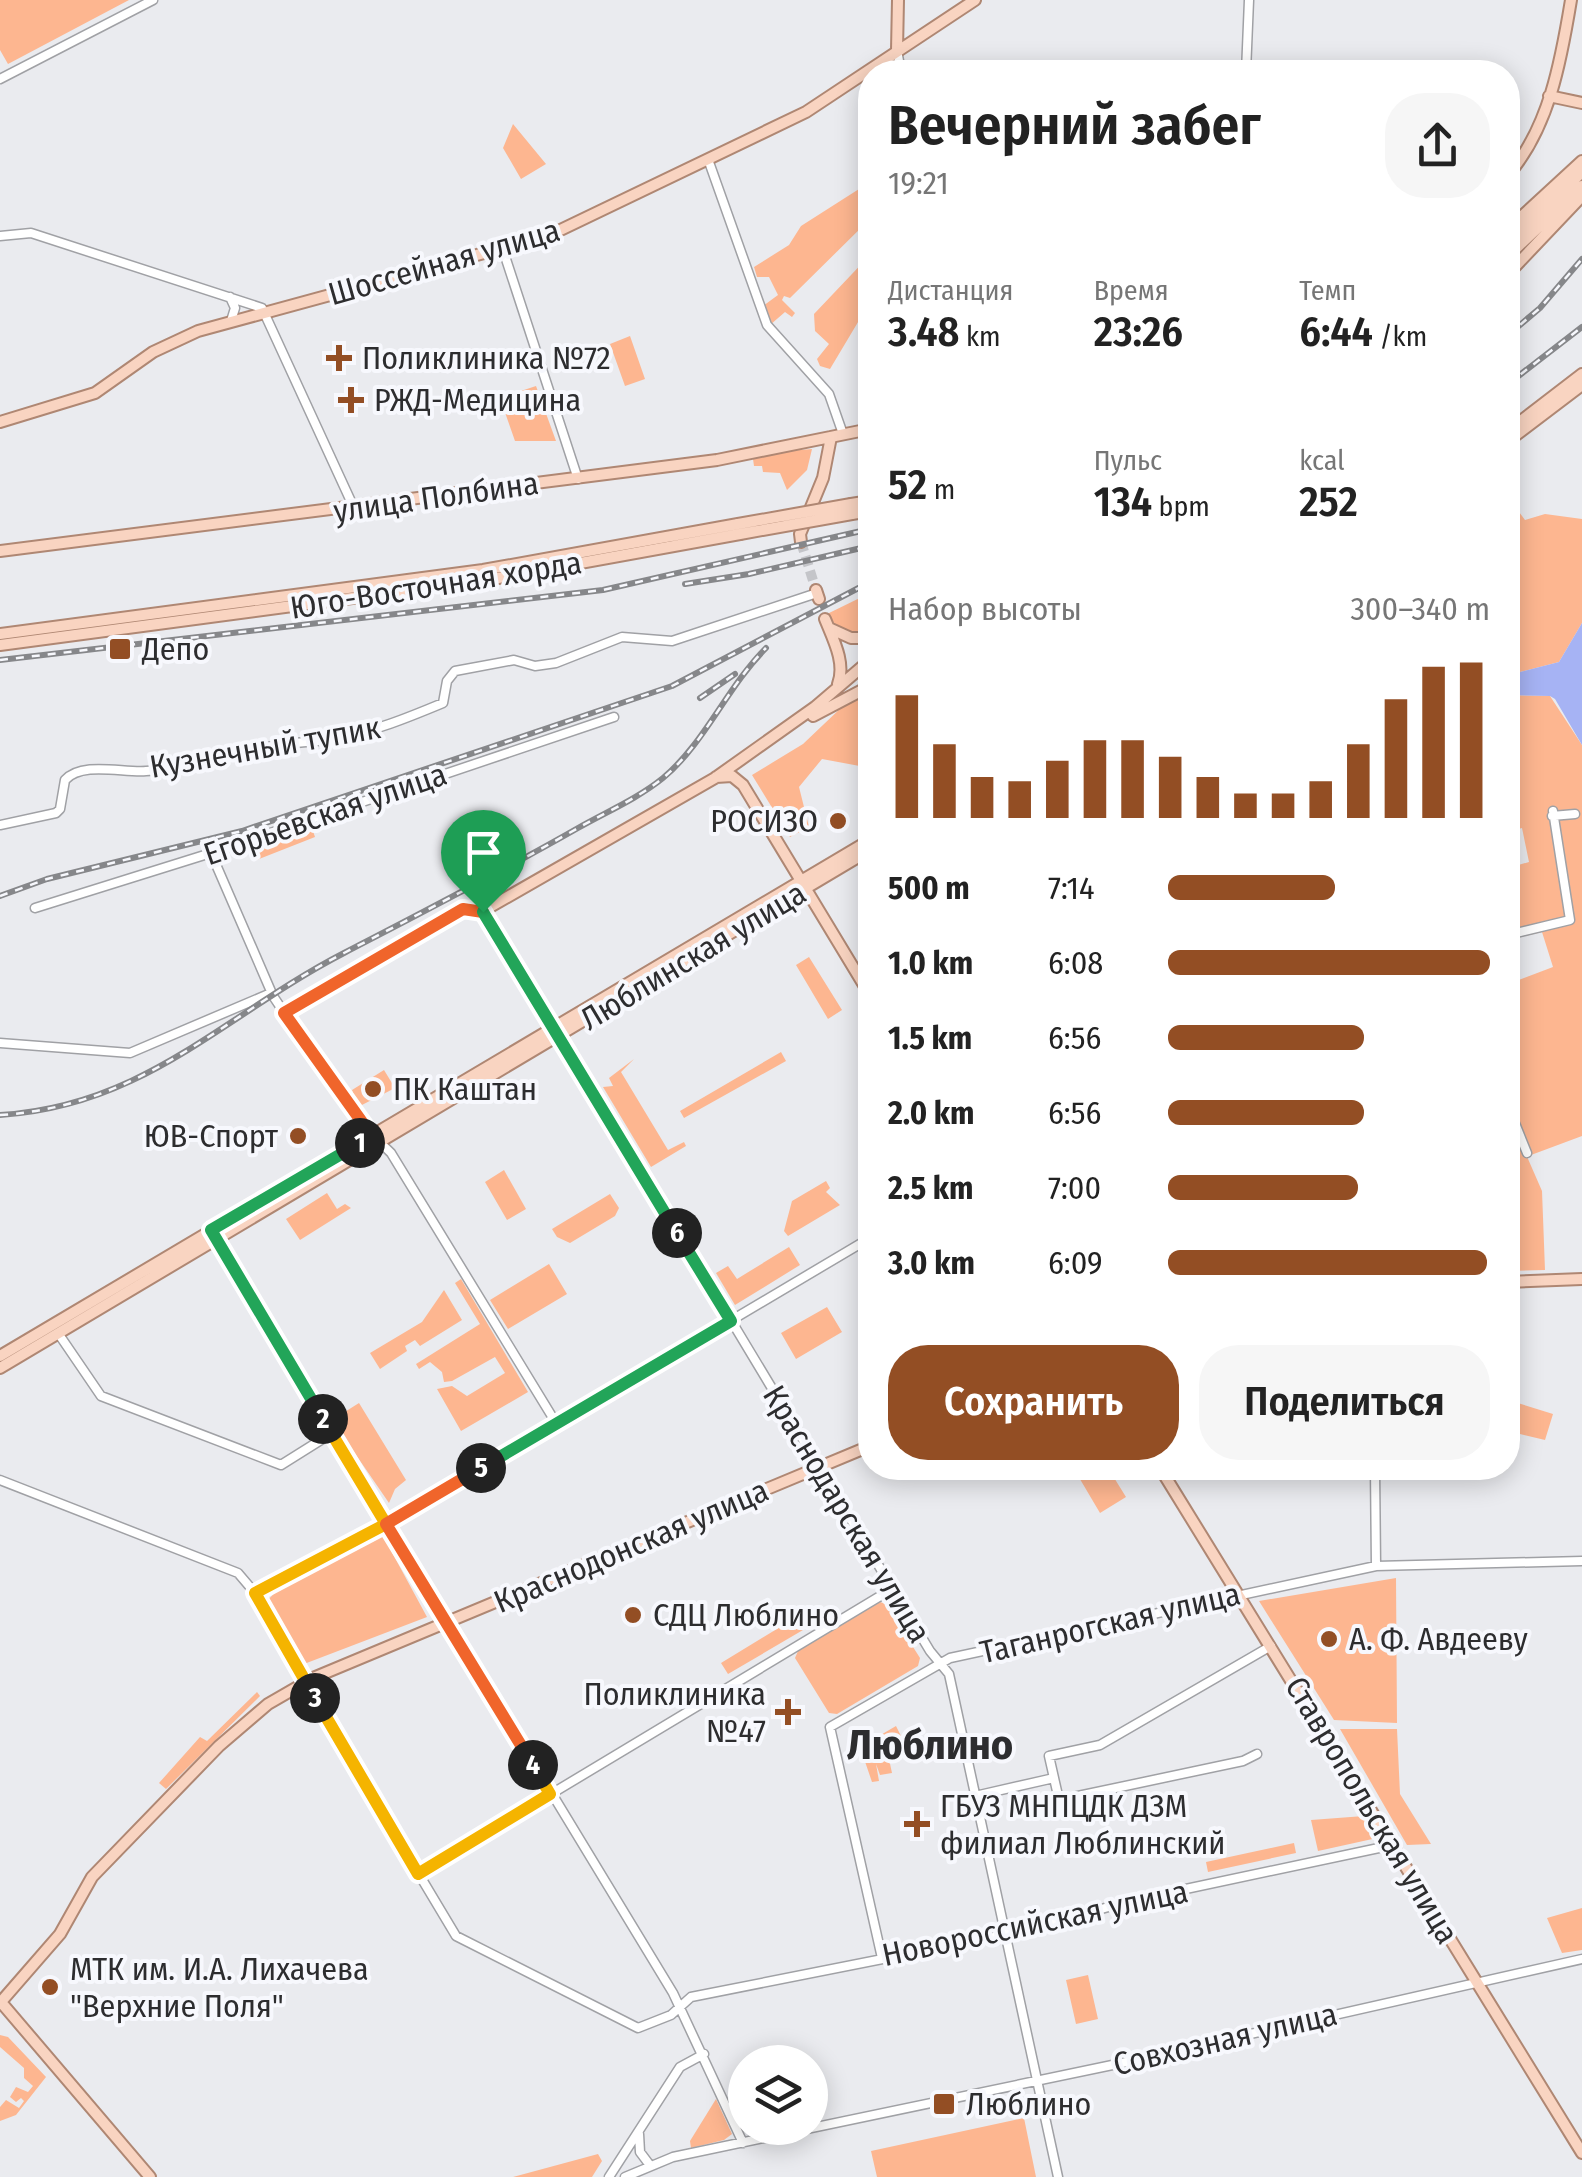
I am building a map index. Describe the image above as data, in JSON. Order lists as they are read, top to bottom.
{
  "streets": {
    "main road": [
      "Шоссейная улица",
      "улица Полбина",
      "Юго-Восточная хорда",
      "Люблинская улица",
      "Краснодарская улица",
      "Краснодонская улица",
      "Ставропольская улица"
    ],
    "street": [
      "Кузнечный тупик",
      "Егорьевская улица",
      "Таганрогская улица",
      "Новороссийская улица",
      "Совхозная улица"
    ]
  },
  "crossings": [
    ["Люблинская улица", "Краснодарская улица"],
    ["Краснодарская улица", "Краснодонская улица"],
    ["Краснодарская улица", "Таганрогская улица"],
    ["Краснодарская улица", "Новороссийская улица"],
    ["Краснодарская улица", "Совхозная улица"],
    ["Таганрогская улица", "Ставропольская улица"],
    ["Таганрогская улица", "Новороссийская улица"],
    ["Ставропольская улица", "Новороссийская улица"],
    ["Ставропольская улица", "Совхозная улица"]
  ],
  "districts": ["Люблино"],
  "places": {
    "health": [
      "Поликлиника №72",
      "РЖД-Медицина",
      "Поликлиника №47",
      "ГБУЗ МНПЦДК ДЗМ филиал Люблинский"
    ],
    "transit": ["Депо", "Люблино"],
    "other": [
      "РОСИЗО",
      "ПК Каштан",
      "ЮВ-Спорт",
      "СДЦ Люблино",
      "А. Ф. Авдееву",
      "МТК им. И.А. Лихачева \"Верхние Поля\""
    ]
  },
  "page": {
    "heading": ["Вечерний забег", "19:21"],
    "stats": [
      ["Дистанция", "3.48 km"],
      ["Время", "23:26"],
      ["Темп", "6:44 /km"],
      ["52 m"],
      ["Пульс", "134 bpm"],
      ["kcal", "252"]
    ],
    "chart": ["Набор высоты", "300–340 m"],
    "list": [
      {
        "name": "500 m",
        "note": "7:14"
      },
      {
        "name": "1.0 km",
        "note": "6:08"
      },
      {
        "name": "1.5 km",
        "note": "6:56"
      },
      {
        "name": "2.0 km",
        "note": "6:56"
      },
      {
        "name": "2.5 km",
        "note": "7:00"
      },
      {
        "name": "3.0 km",
        "note": "6:09"
      }
    ],
    "pins": [
      "1",
      "6",
      "2",
      "5",
      "3",
      "4"
    ],
    "buttons": ["Сохранить", "Поделиться"]
  }
}
